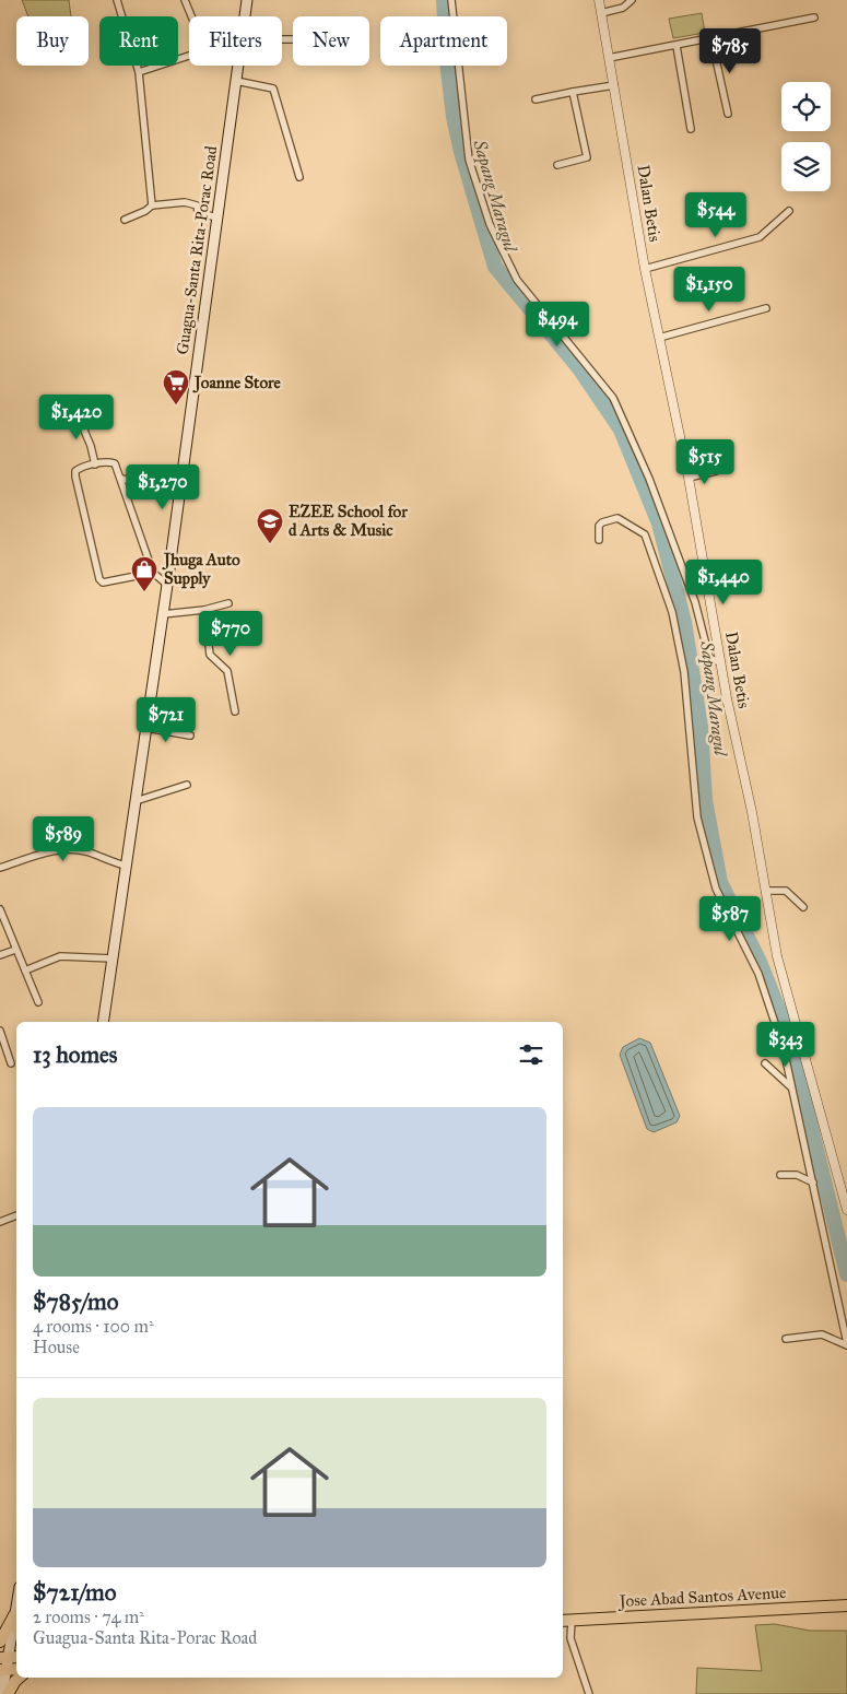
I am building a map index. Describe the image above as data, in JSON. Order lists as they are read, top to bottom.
{
  "streets": {
    "highway": ["Jose Abad Santos Avenue"],
    "main road": ["Guagua-Santa Rita-Porac Road"],
    "street": ["Dalan Betis"]
  },
  "water": ["Sapang Maragul"],
  "places": {
    "supermarket": ["Joanne Store"],
    "school or university": ["EZEE School for d Arts & Music"],
    "shop": ["Jhuga Auto Supply"]
  },
  "page": {
    "chip": [
      "Buy",
      "Rent",
      "Filters",
      "New",
      "Apartment"
    ],
    "price": [
      "$785",
      "$544",
      "$1,150",
      "$494",
      "$1,420",
      "$515",
      "$1,270",
      "$1,440",
      "$770",
      "$721",
      "$589",
      "$587",
      "$343"
    ],
    "heading": "13 homes",
    "list": [
      {
        "name": "$785/mo",
        "note": "4 rooms · 100 m² · House"
      },
      {
        "name": "$721/mo",
        "note": "2 rooms · 74 m² · Guagua-Santa Rita-Porac Road"
      }
    ]
  }
}
